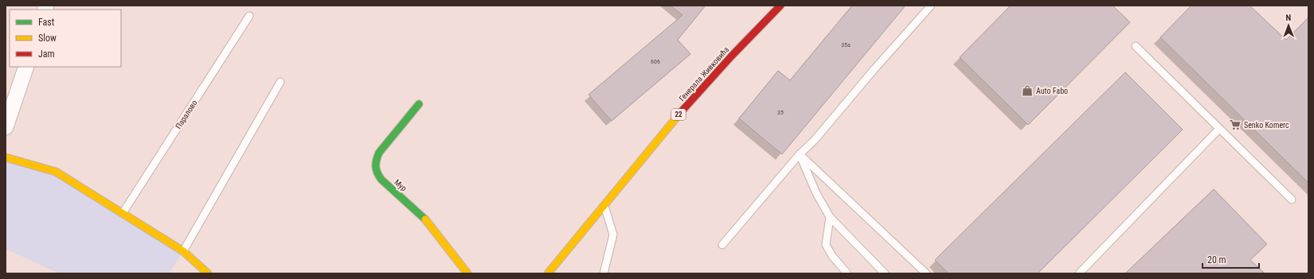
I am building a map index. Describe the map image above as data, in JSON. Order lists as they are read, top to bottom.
{
  "streets": {
    "street": ["Генерала Живковића", "22", "Мур"],
    "lane": ["Паралово"]
  },
  "places": {
    "shop": ["Auto Fabo"],
    "supermarket": ["Senko Komerc"]
  },
  "house_numbers": ["35a", "606", "35"],
  "legend": ["Fast", "Slow", "Jam"],
  "scale_bar": "20 m",
  "north": "top"
}
